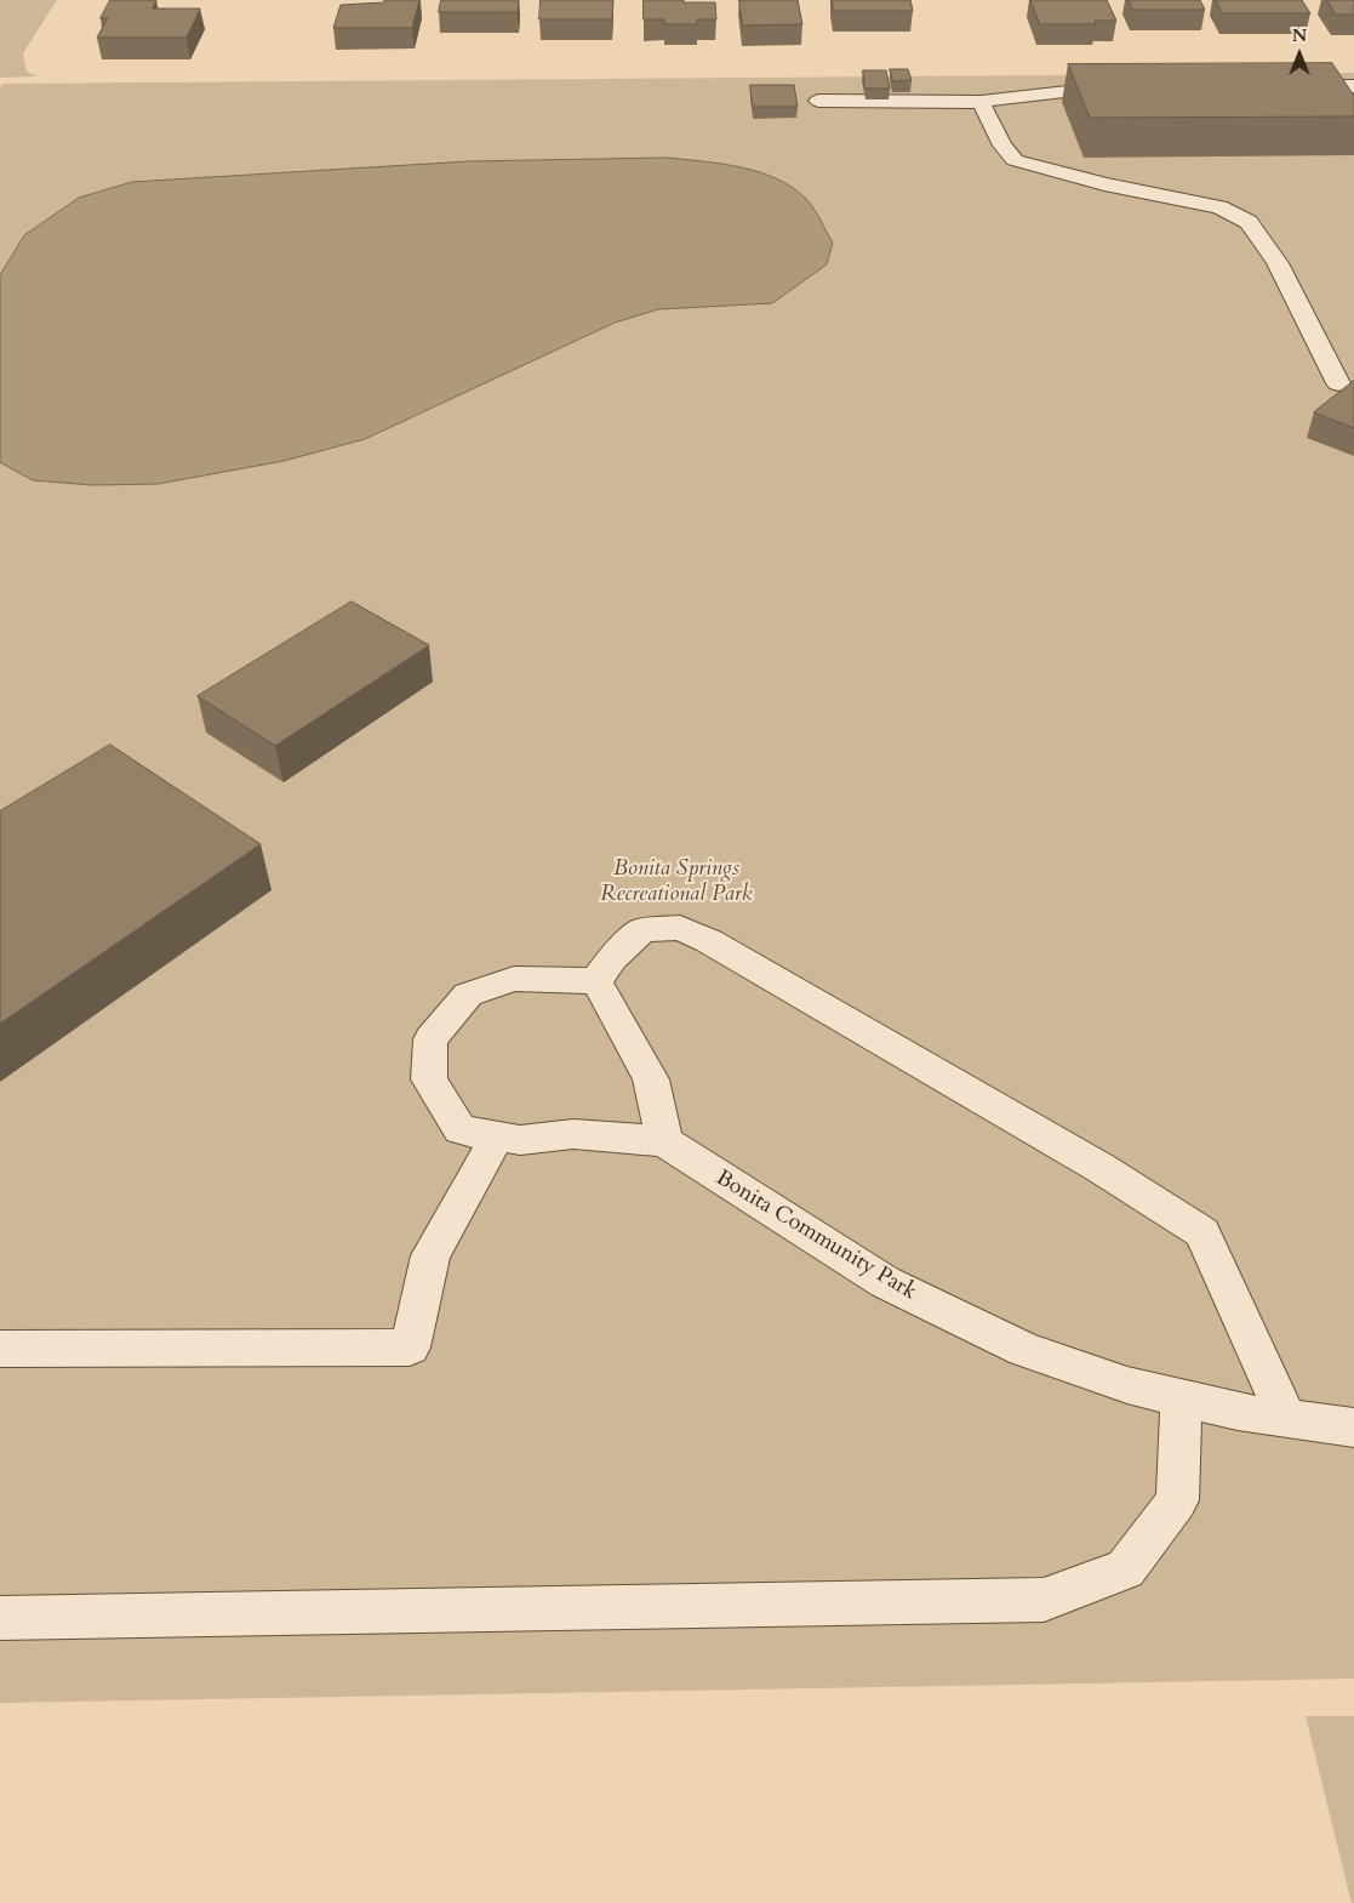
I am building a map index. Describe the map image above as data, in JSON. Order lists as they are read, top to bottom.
{
  "streets": {
    "street": ["Bonita Community Park"]
  },
  "parks": ["Bonita Springs Recreational Park"],
  "north": "top"
}
